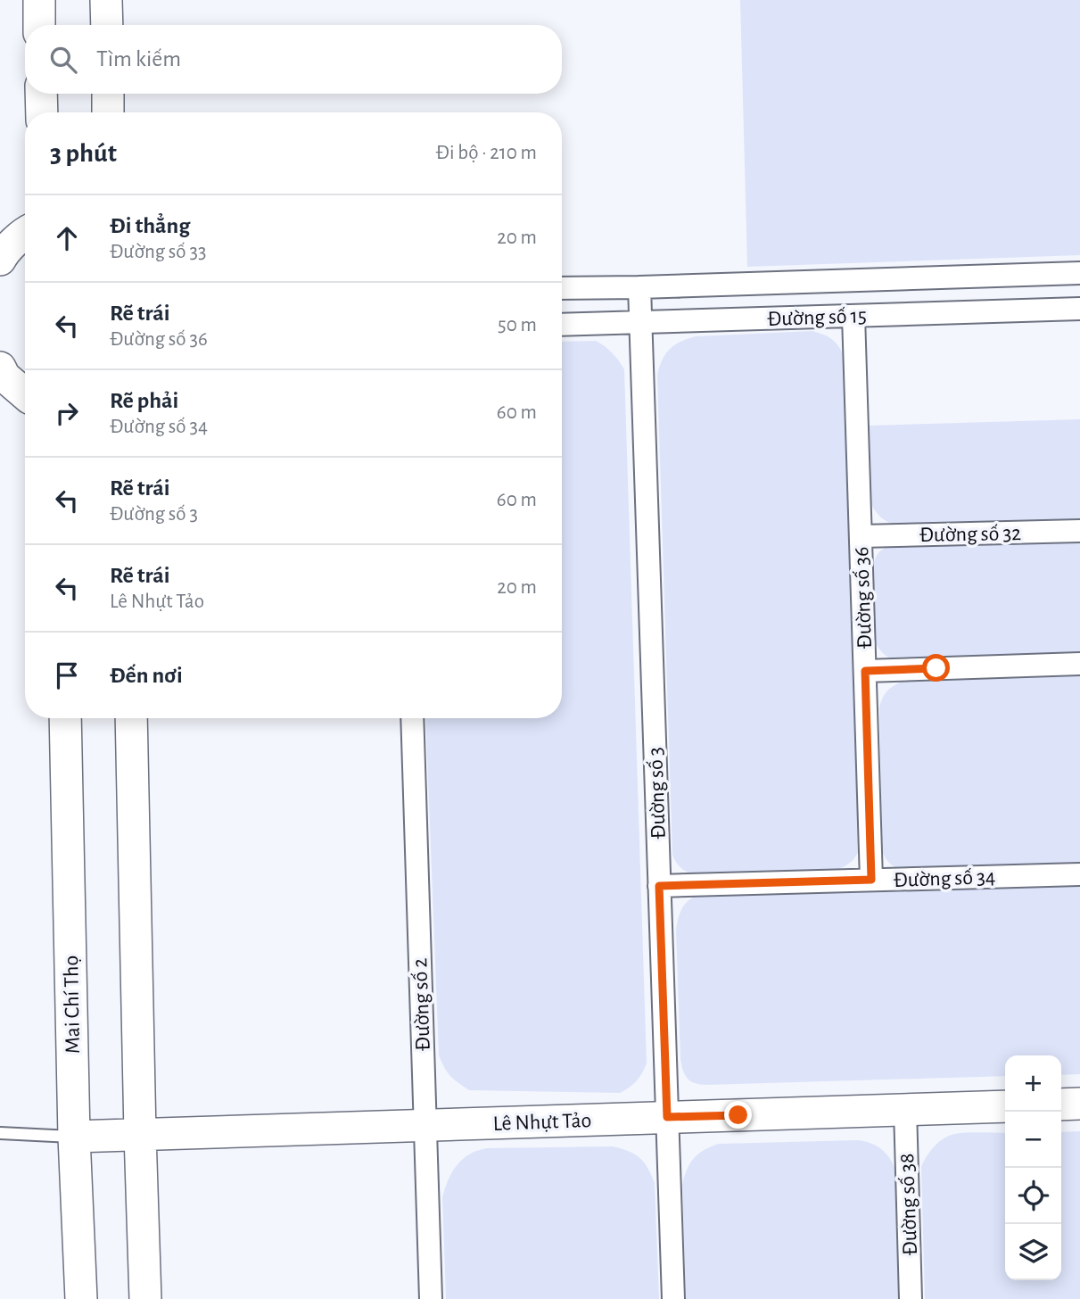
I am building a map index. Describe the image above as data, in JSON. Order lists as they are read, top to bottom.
{
  "streets": {
    "street": [
      "Đường số 15",
      "Đường số 32",
      "Đường số 36",
      "Đường số 3",
      "Đường số 34",
      "Mai Chí Thọ",
      "Đường số 2",
      "Lê Nhựt Tảo",
      "Đường số 38"
    ]
  },
  "crossings": [
    ["Đường số 15", "Đường số 36"],
    ["Đường số 15", "Đường số 3"],
    ["Đường số 32", "Đường số 36"],
    ["Đường số 36", "Đường số 34"],
    ["Đường số 3", "Đường số 34"],
    ["Đường số 3", "Lê Nhựt Tảo"],
    ["Mai Chí Thọ", "Lê Nhựt Tảo"],
    ["Đường số 2", "Lê Nhựt Tảo"],
    ["Lê Nhựt Tảo", "Đường số 38"]
  ],
  "page": {
    "search": "Tìm kiếm",
    "heading": ["3 phút", "Đi bộ · 210 m"],
    "list": [
      ["Đi thẳng", "Đường số 33", "20 m"],
      ["Rẽ trái", "Đường số 36", "50 m"],
      ["Rẽ phải", "Đường số 34", "60 m"],
      ["Rẽ trái", "Đường số 3", "60 m"],
      ["Rẽ trái", "Lê Nhựt Tảo", "20 m"],
      "Đến nơi"
    ],
    "map_buttons": ["+", "−"]
  }
}
